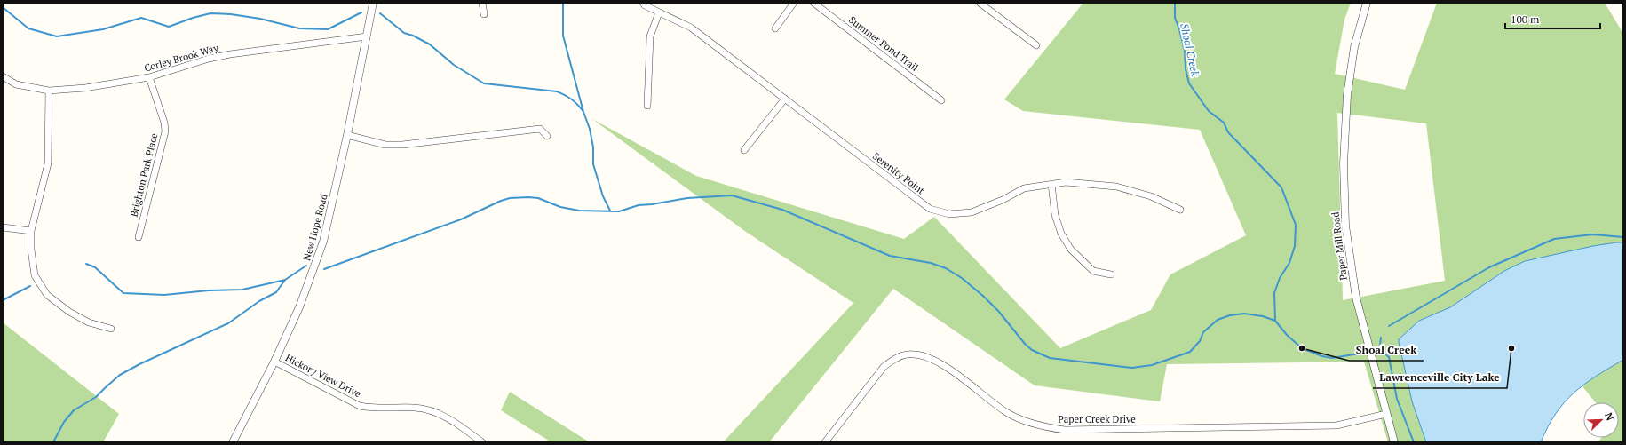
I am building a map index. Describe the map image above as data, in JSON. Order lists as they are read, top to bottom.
{
  "streets": {
    "street": [
      "Summer Pond Trail",
      "Corley Brook Way",
      "Serenity Point",
      "Brighton Park Place",
      "New Hope Road",
      "Paper Mill Road",
      "Hickory View Drive",
      "Paper Creek Drive"
    ]
  },
  "crossings": [
    ["Corley Brook Way", "Brighton Park Place"],
    ["Corley Brook Way", "New Hope Road"],
    ["New Hope Road", "Hickory View Drive"],
    ["Paper Mill Road", "Paper Creek Drive"]
  ],
  "water": ["Shoal Creek"],
  "places": ["Shoal Creek", "Lawrenceville City Lake"],
  "scale_bar": "100 m",
  "north": "top right"
}
